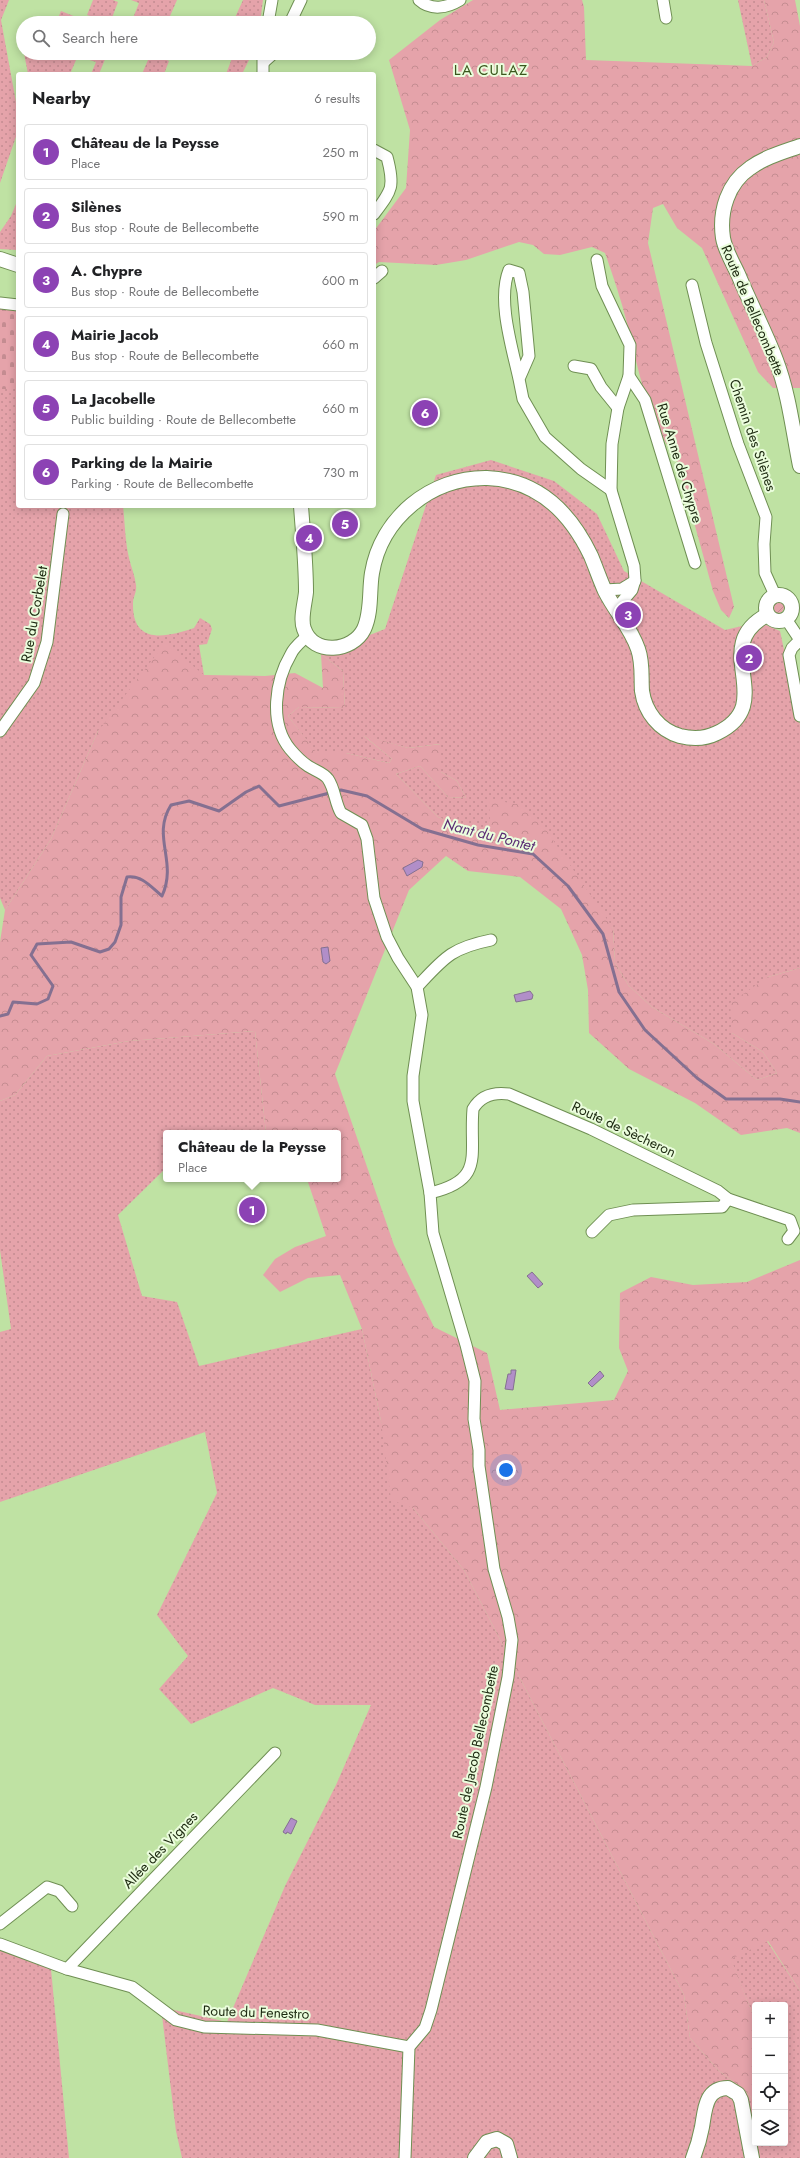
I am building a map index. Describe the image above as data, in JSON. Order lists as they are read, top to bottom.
{
  "streets": {
    "street": [
      "Route de Bellecombette",
      "Chemin des Silènes",
      "Rue Anne de Chypre",
      "Rue du Corbelet",
      "Route de Sècheron",
      "Route de Jacob Bellecombette",
      "Allée des Vignes",
      "Route du Fenestro"
    ]
  },
  "crossings": [
    ["Route de Sècheron", "Route de Jacob Bellecombette"],
    ["Route de Jacob Bellecombette", "Route du Fenestro"],
    ["Allée des Vignes", "Route du Fenestro"]
  ],
  "districts": ["LA CULAZ"],
  "water": ["Nant du Pontet"],
  "page": {
    "search": "Search here",
    "heading": ["Nearby", "6 results"],
    "list": [
      {
        "mark": "1",
        "name": "Château de la Peysse",
        "note": "Place",
        "value": "250 m"
      },
      {
        "mark": "2",
        "name": "Silènes",
        "note": "Bus stop · Route de Bellecombette",
        "value": "590 m"
      },
      {
        "mark": "3",
        "name": "A. Chypre",
        "note": "Bus stop · Route de Bellecombette",
        "value": "600 m"
      },
      {
        "mark": "4",
        "name": "Mairie Jacob",
        "note": "Bus stop · Route de Bellecombette",
        "value": "660 m"
      },
      {
        "mark": "5",
        "name": "La Jacobelle",
        "note": "Public building · Route de Bellecombette",
        "value": "660 m"
      },
      {
        "mark": "6",
        "name": "Parking de la Mairie",
        "note": "Parking · Route de Bellecombette",
        "value": "730 m"
      }
    ],
    "pins": [
      "6",
      "5",
      "4",
      "3",
      "2",
      "1"
    ],
    "popup": ["Château de la Peysse", "Place"],
    "map_buttons": ["+", "−"]
  }
}
